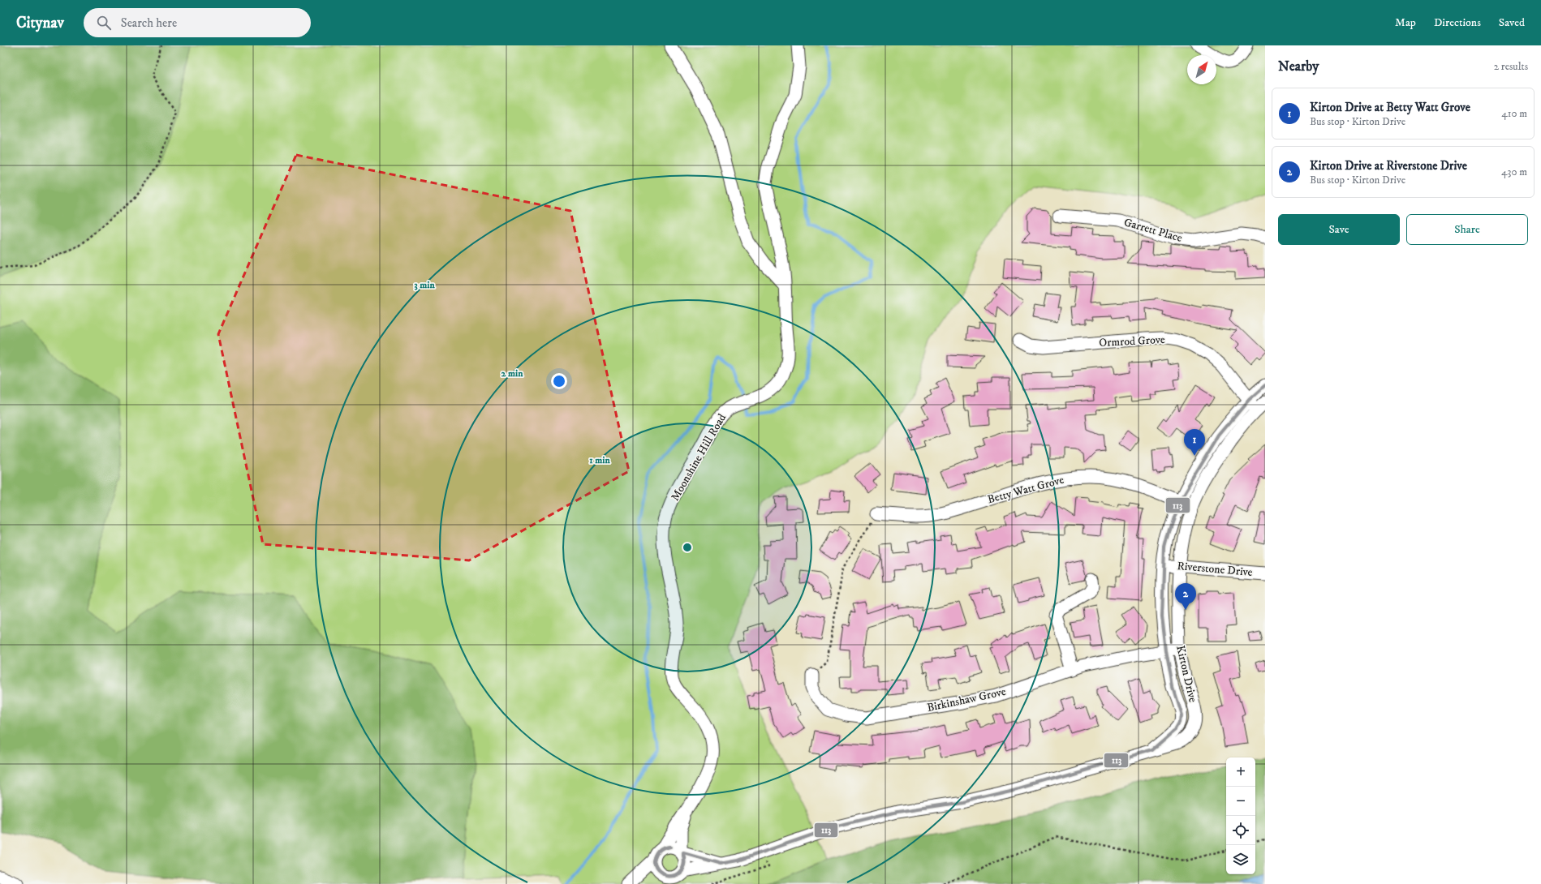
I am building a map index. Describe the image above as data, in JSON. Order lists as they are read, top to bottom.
{
  "streets": {
    "street": [
      "Garrett Place",
      "Ormrod Grove",
      "Moonshine Hill Road",
      "Betty Watt Grove",
      "Riverstone Drive",
      "Kirton Drive",
      "Birkinshaw Grove"
    ]
  },
  "crossings": [
    ["Ormrod Grove", "Kirton Drive"],
    ["Moonshine Hill Road", "Kirton Drive"],
    ["Betty Watt Grove", "Kirton Drive"],
    ["Riverstone Drive", "Kirton Drive"],
    ["Kirton Drive", "Birkinshaw Grove"]
  ],
  "lines": ["transit line 113"],
  "north": "top right",
  "page": {
    "header": "Citynav",
    "search": "Search here",
    "nav": ["Map", "Directions", "Saved"],
    "heading": ["Nearby", "2 results"],
    "list": [
      {
        "mark": "1",
        "name": "Kirton Drive at Betty Watt Grove",
        "note": "Bus stop · Kirton Drive",
        "value": "410 m"
      },
      {
        "mark": "2",
        "name": "Kirton Drive at Riverstone Drive",
        "note": "Bus stop · Kirton Drive",
        "value": "430 m"
      }
    ],
    "buttons": ["Save", "Share"],
    "pins": ["1", "2"],
    "map_buttons": ["+", "−"]
  },
  "rings": ["3 min", "2 min", "1 min"]
}
